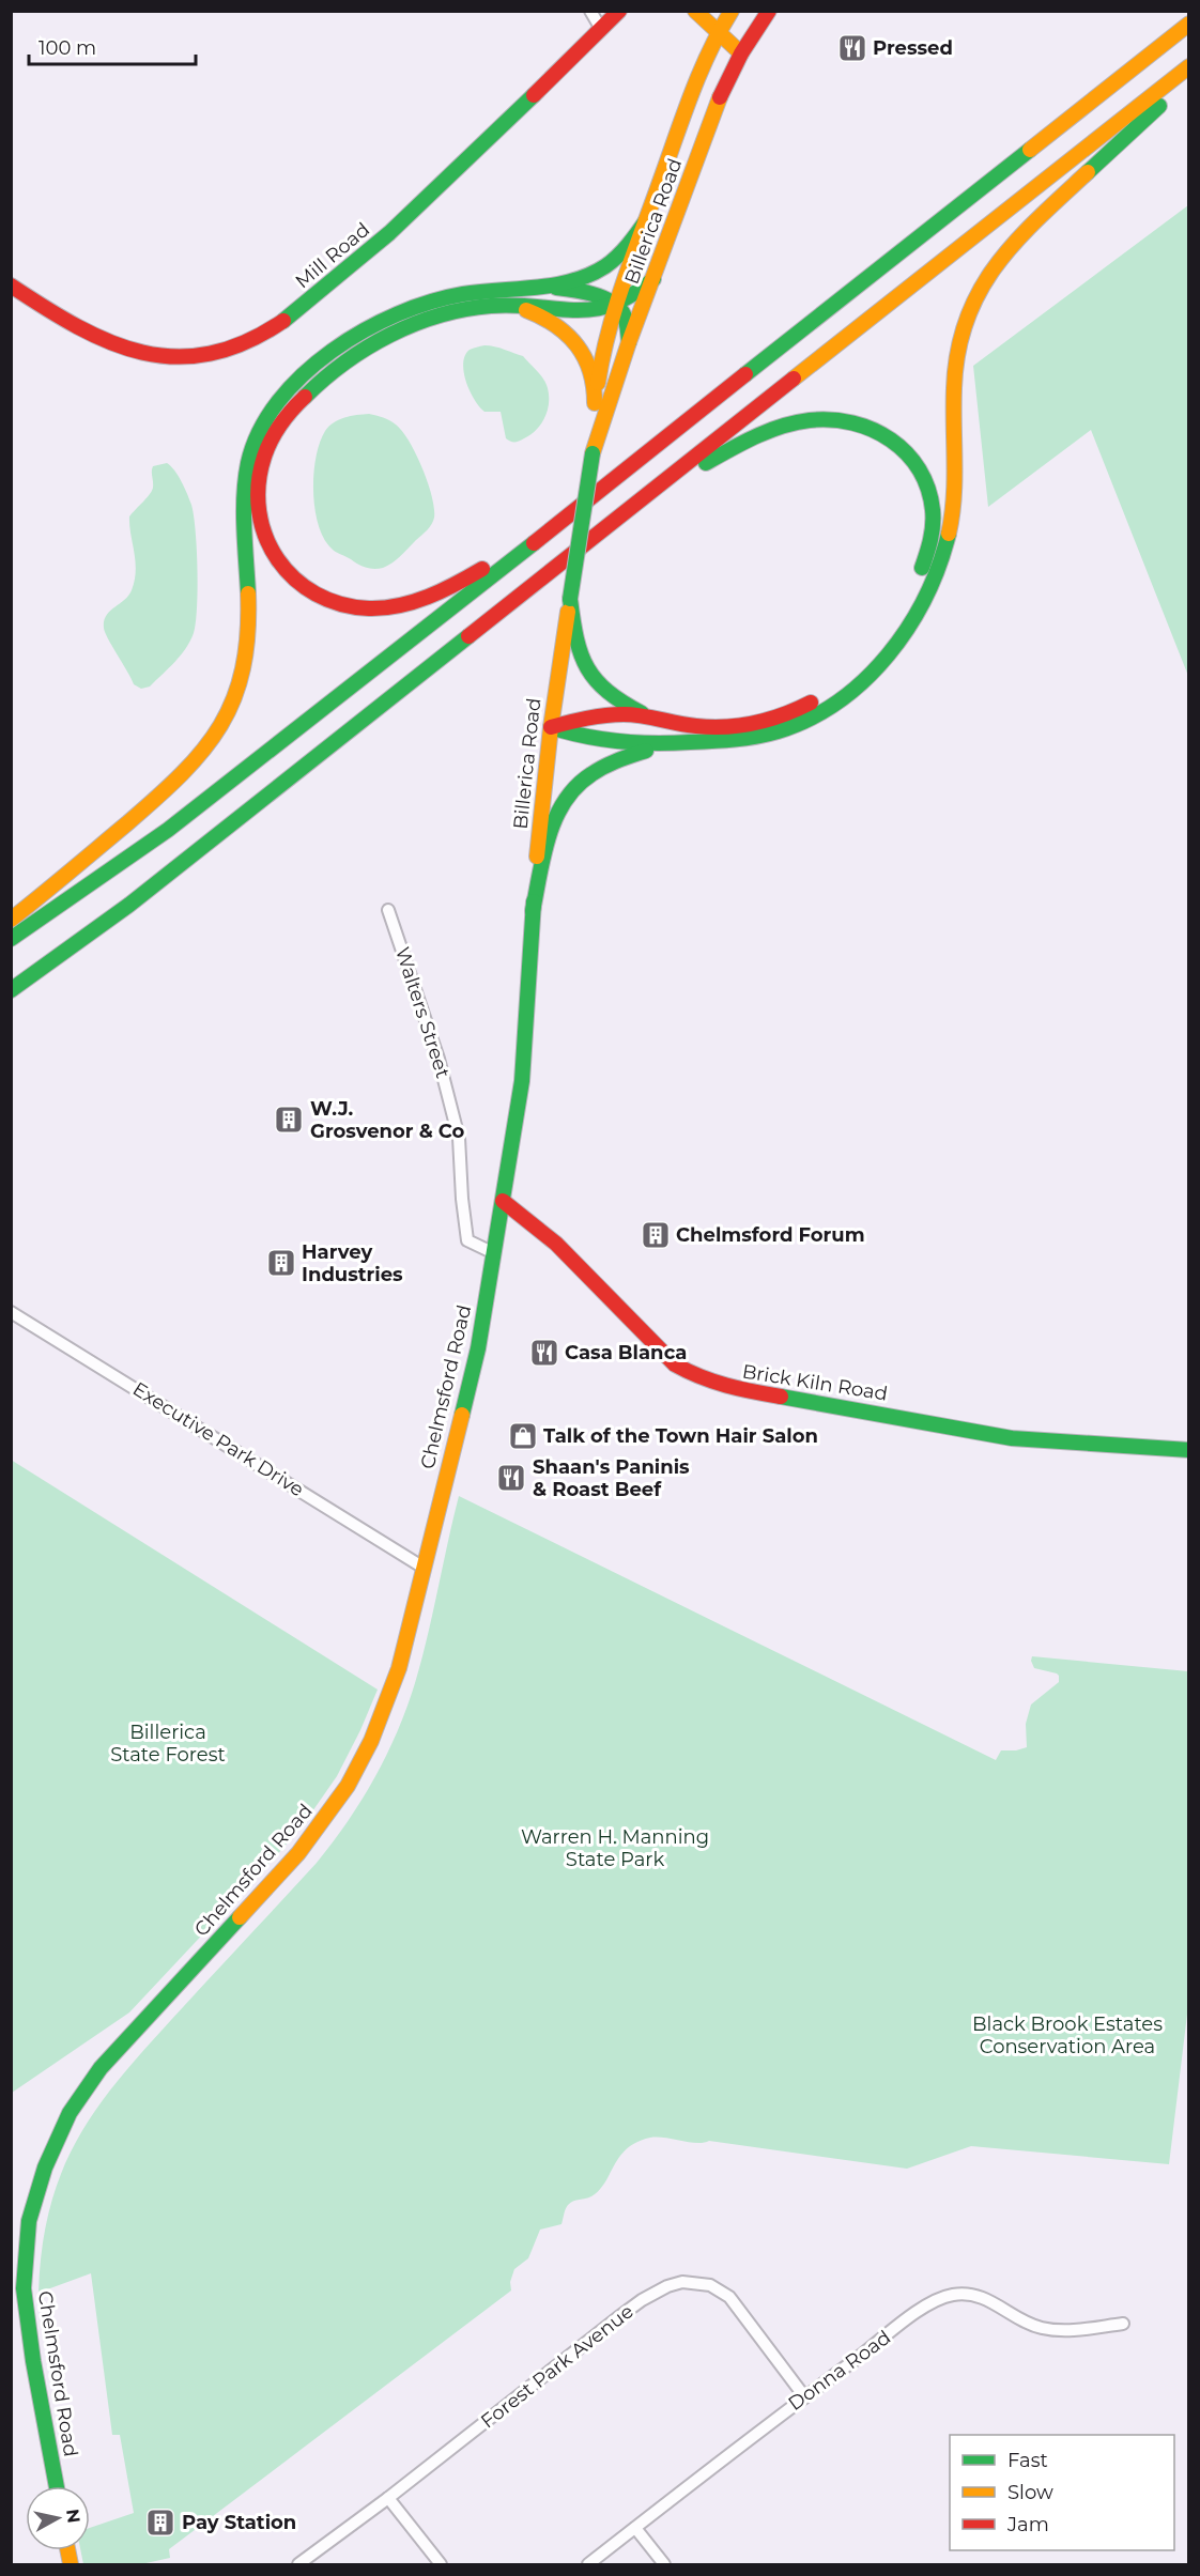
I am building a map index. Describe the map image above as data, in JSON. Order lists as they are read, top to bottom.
{
  "streets": {
    "main road": [
      "Billerica Road",
      "Mill Road",
      "Brick Kiln Road",
      "Chelmsford Road"
    ],
    "street": [
      "Walters Street",
      "Executive Park Drive",
      "Forest Park Avenue",
      "Donna Road"
    ]
  },
  "crossings": [
    ["Billerica Road", "Chelmsford Road"],
    ["Walters Street", "Chelmsford Road"],
    ["Brick Kiln Road", "Chelmsford Road"],
    ["Chelmsford Road", "Executive Park Drive"],
    ["Forest Park Avenue", "Donna Road"]
  ],
  "parks": ["Billerica State Forest", "Warren H. Manning State Park", "Black Brook Estates Conservation Area"],
  "places": {
    "restaurant": ["Pressed", "Casa Blanca", "Shaan's Paninis & Roast Beef"],
    "building": [
      "W.J. Grosvenor & Co",
      "Chelmsford Forum",
      "Harvey Industries",
      "Pay Station"
    ],
    "shop": ["Talk of the Town Hair Salon"]
  },
  "legend": ["Fast", "Slow", "Jam"],
  "scale_bar": "100 m",
  "north": "right"
}
